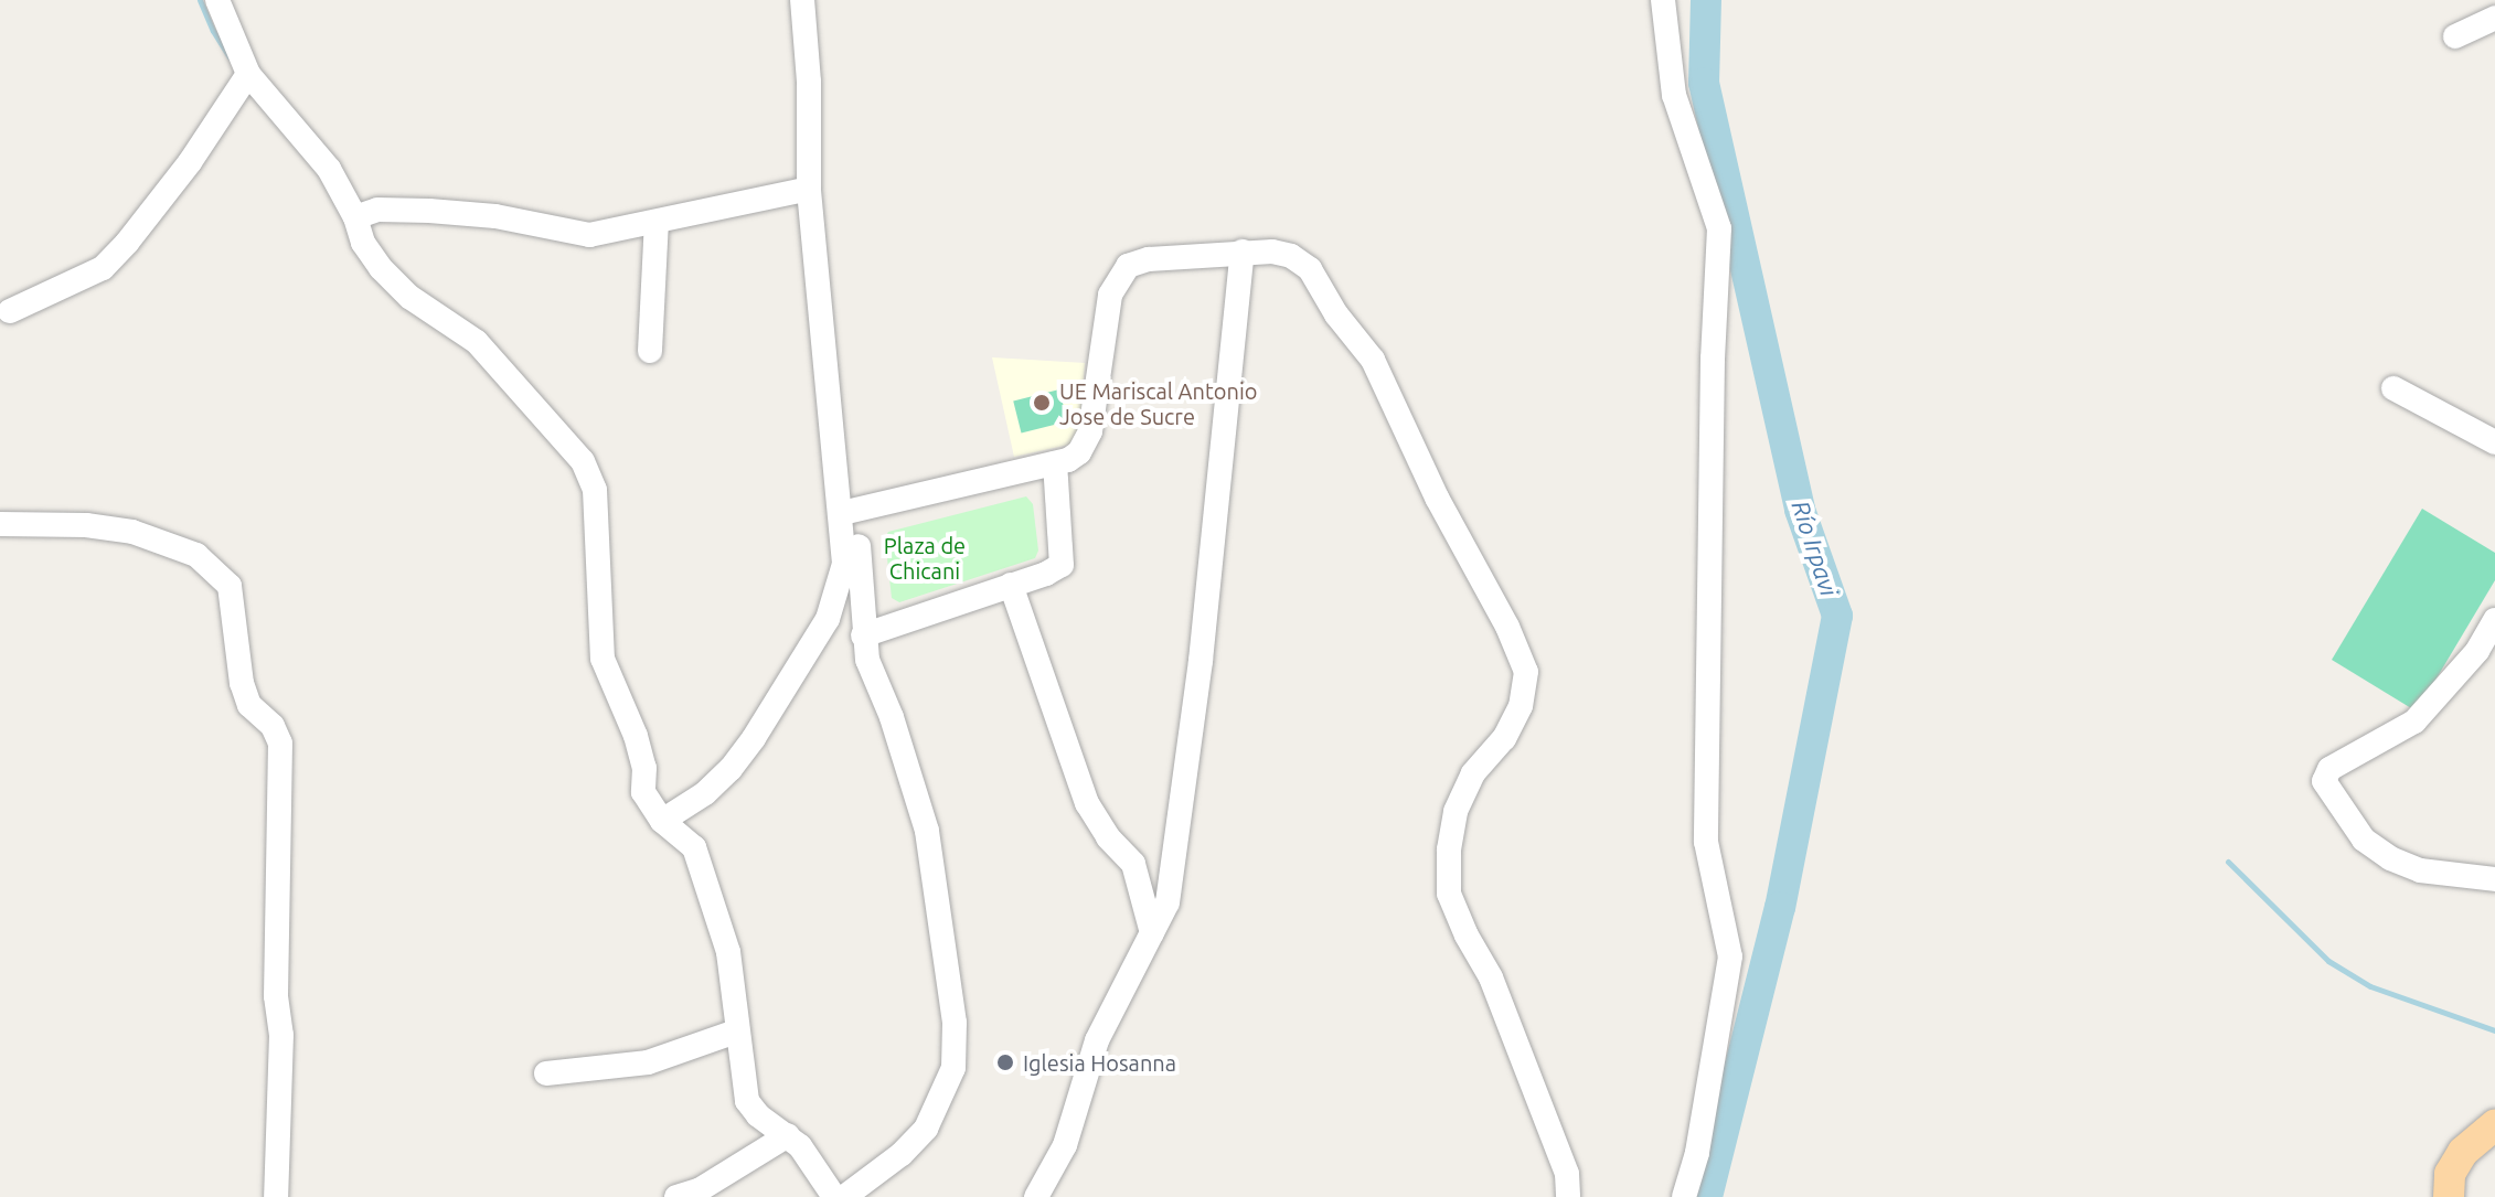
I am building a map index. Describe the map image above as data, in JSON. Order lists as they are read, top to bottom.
{
  "water": ["Río Irpavi"],
  "parks": ["Plaza de Chicani"],
  "places": ["UE Mariscal Antonio Jose de Sucre", "Iglesia Hosanna"]
}
